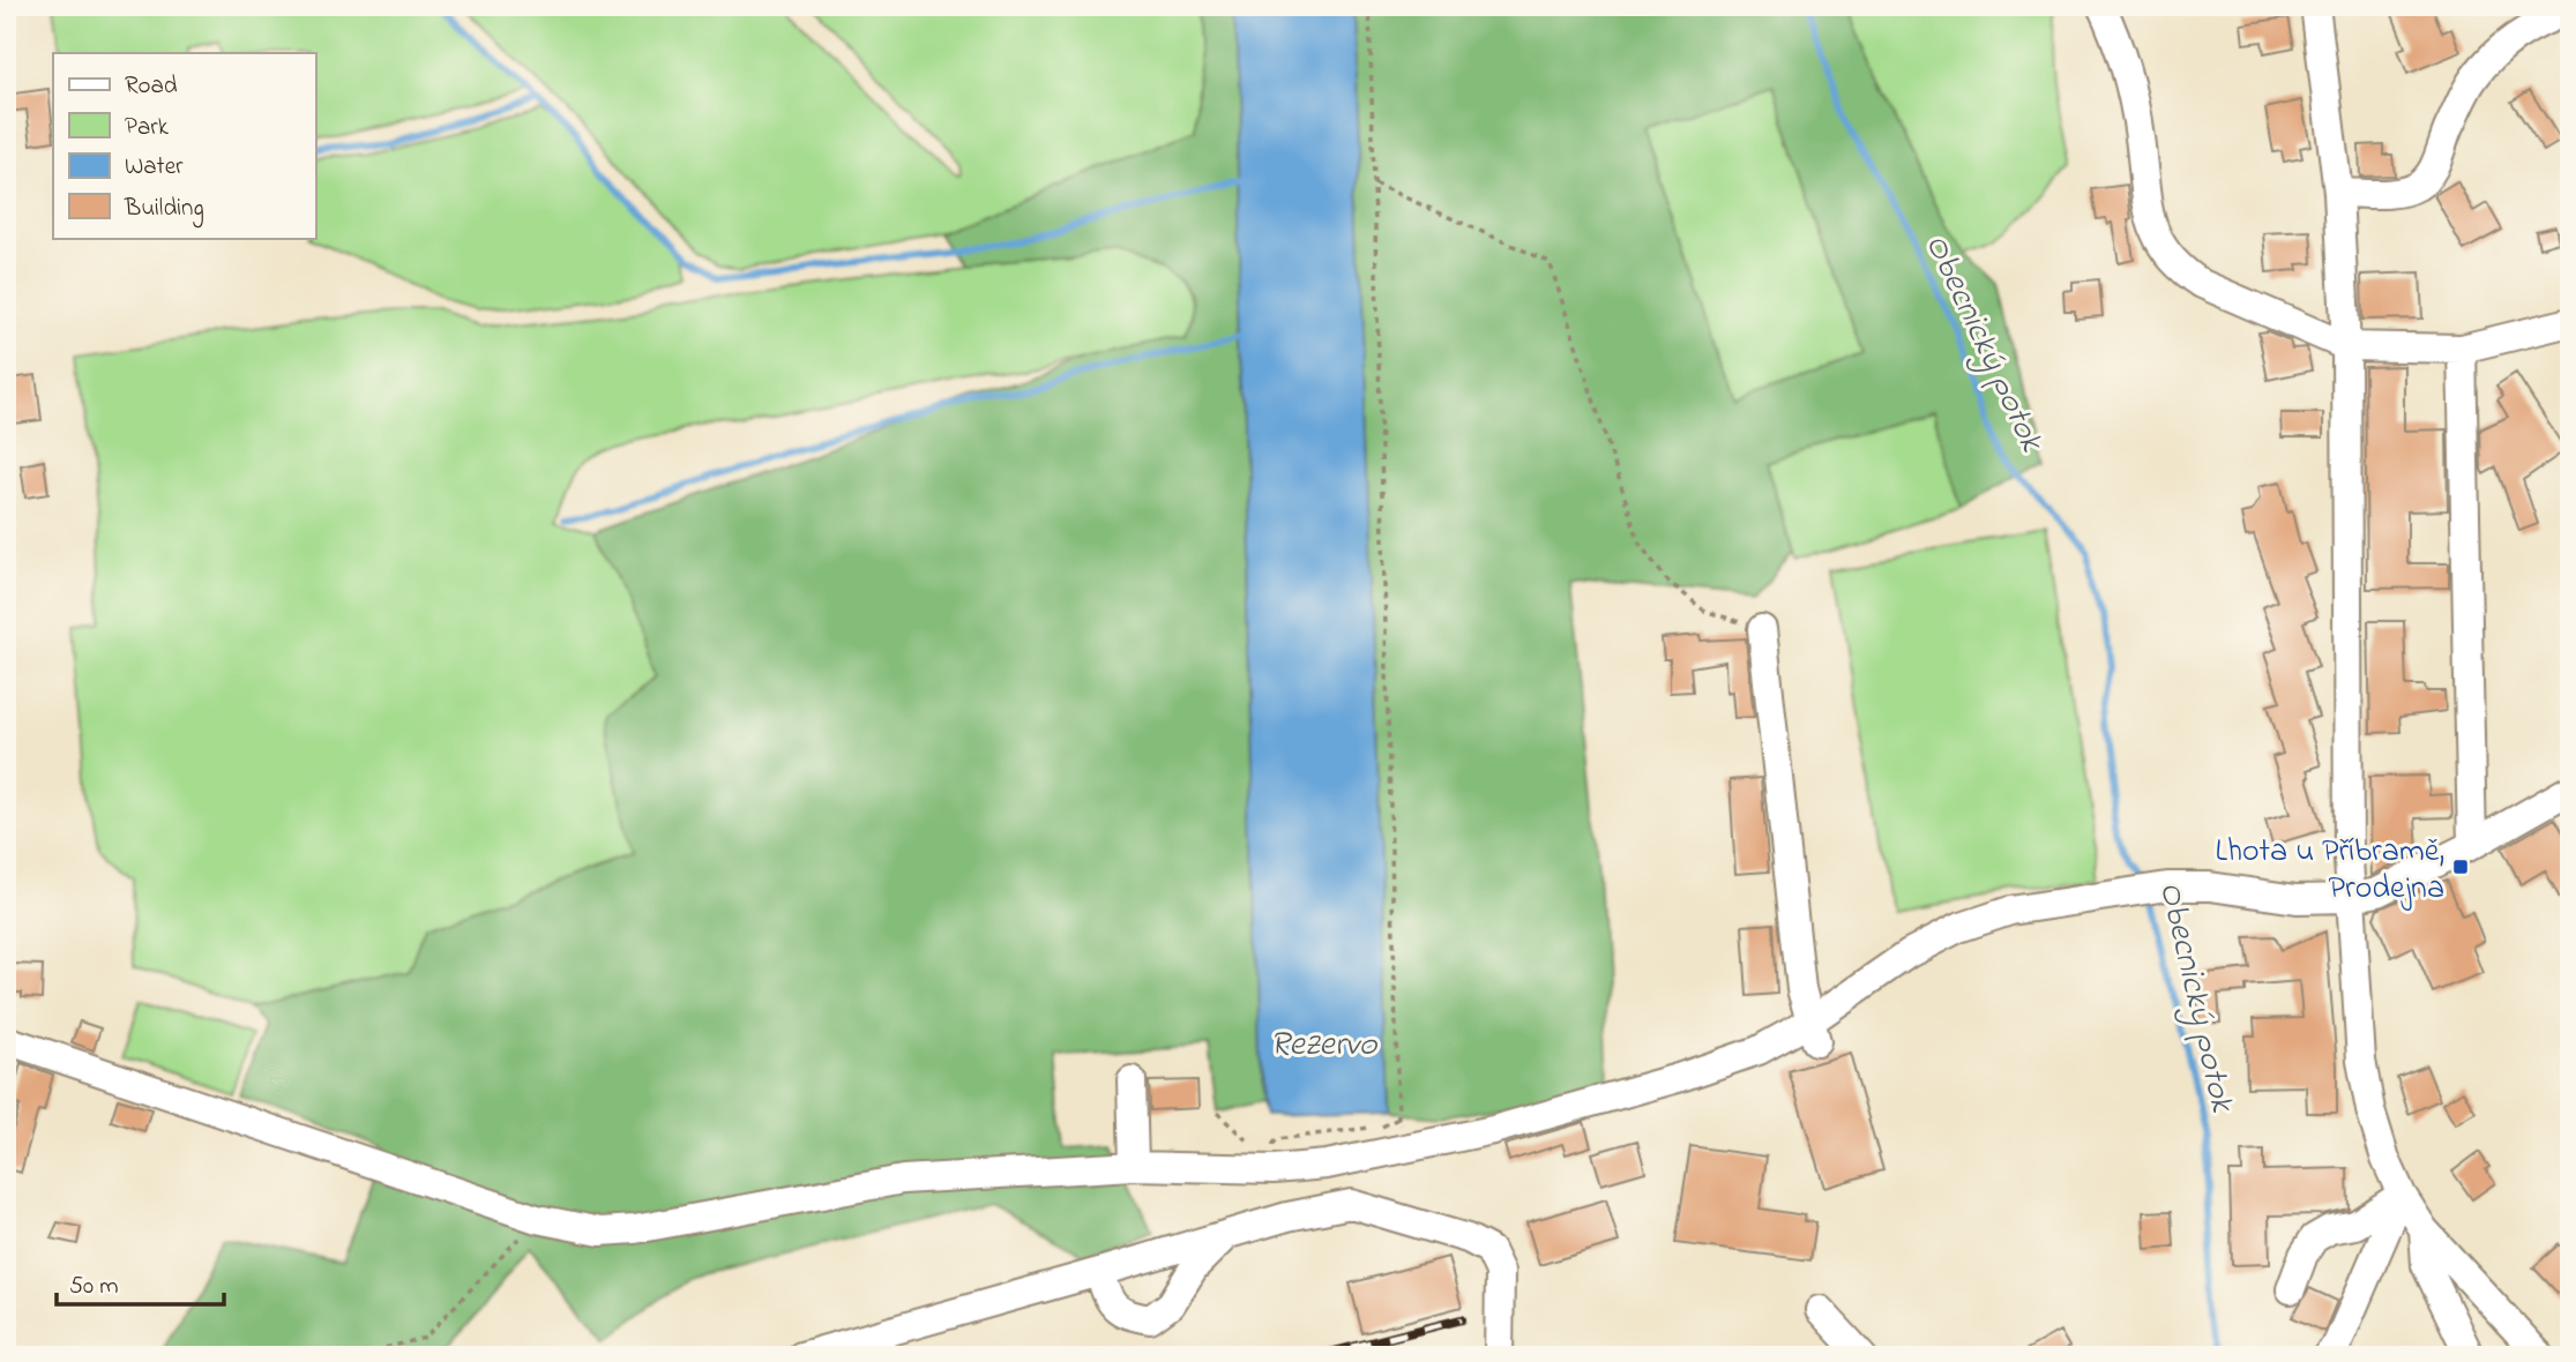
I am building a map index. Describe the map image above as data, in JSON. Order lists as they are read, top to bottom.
{
  "water": ["Obecnický potok", "Rezervo"],
  "places": {
    "transit": ["Lhota u Příbramě, Prodejna"]
  },
  "legend": [
    "Road",
    "Park",
    "Water",
    "Building"
  ],
  "scale_bar": "50 m"
}
